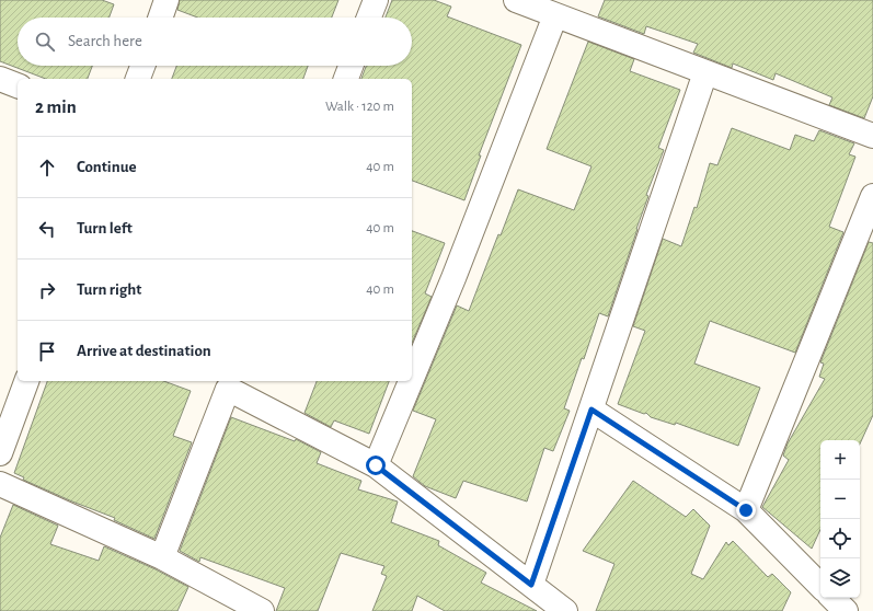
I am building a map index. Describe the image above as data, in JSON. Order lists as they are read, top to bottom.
{
  "page": {
    "search": "Search here",
    "heading": ["2 min", "Walk · 120 m"],
    "list": [
      ["Continue", "40 m"],
      ["Turn left", "40 m"],
      ["Turn right", "40 m"],
      "Arrive at destination"
    ],
    "map_buttons": ["+", "−"]
  }
}
